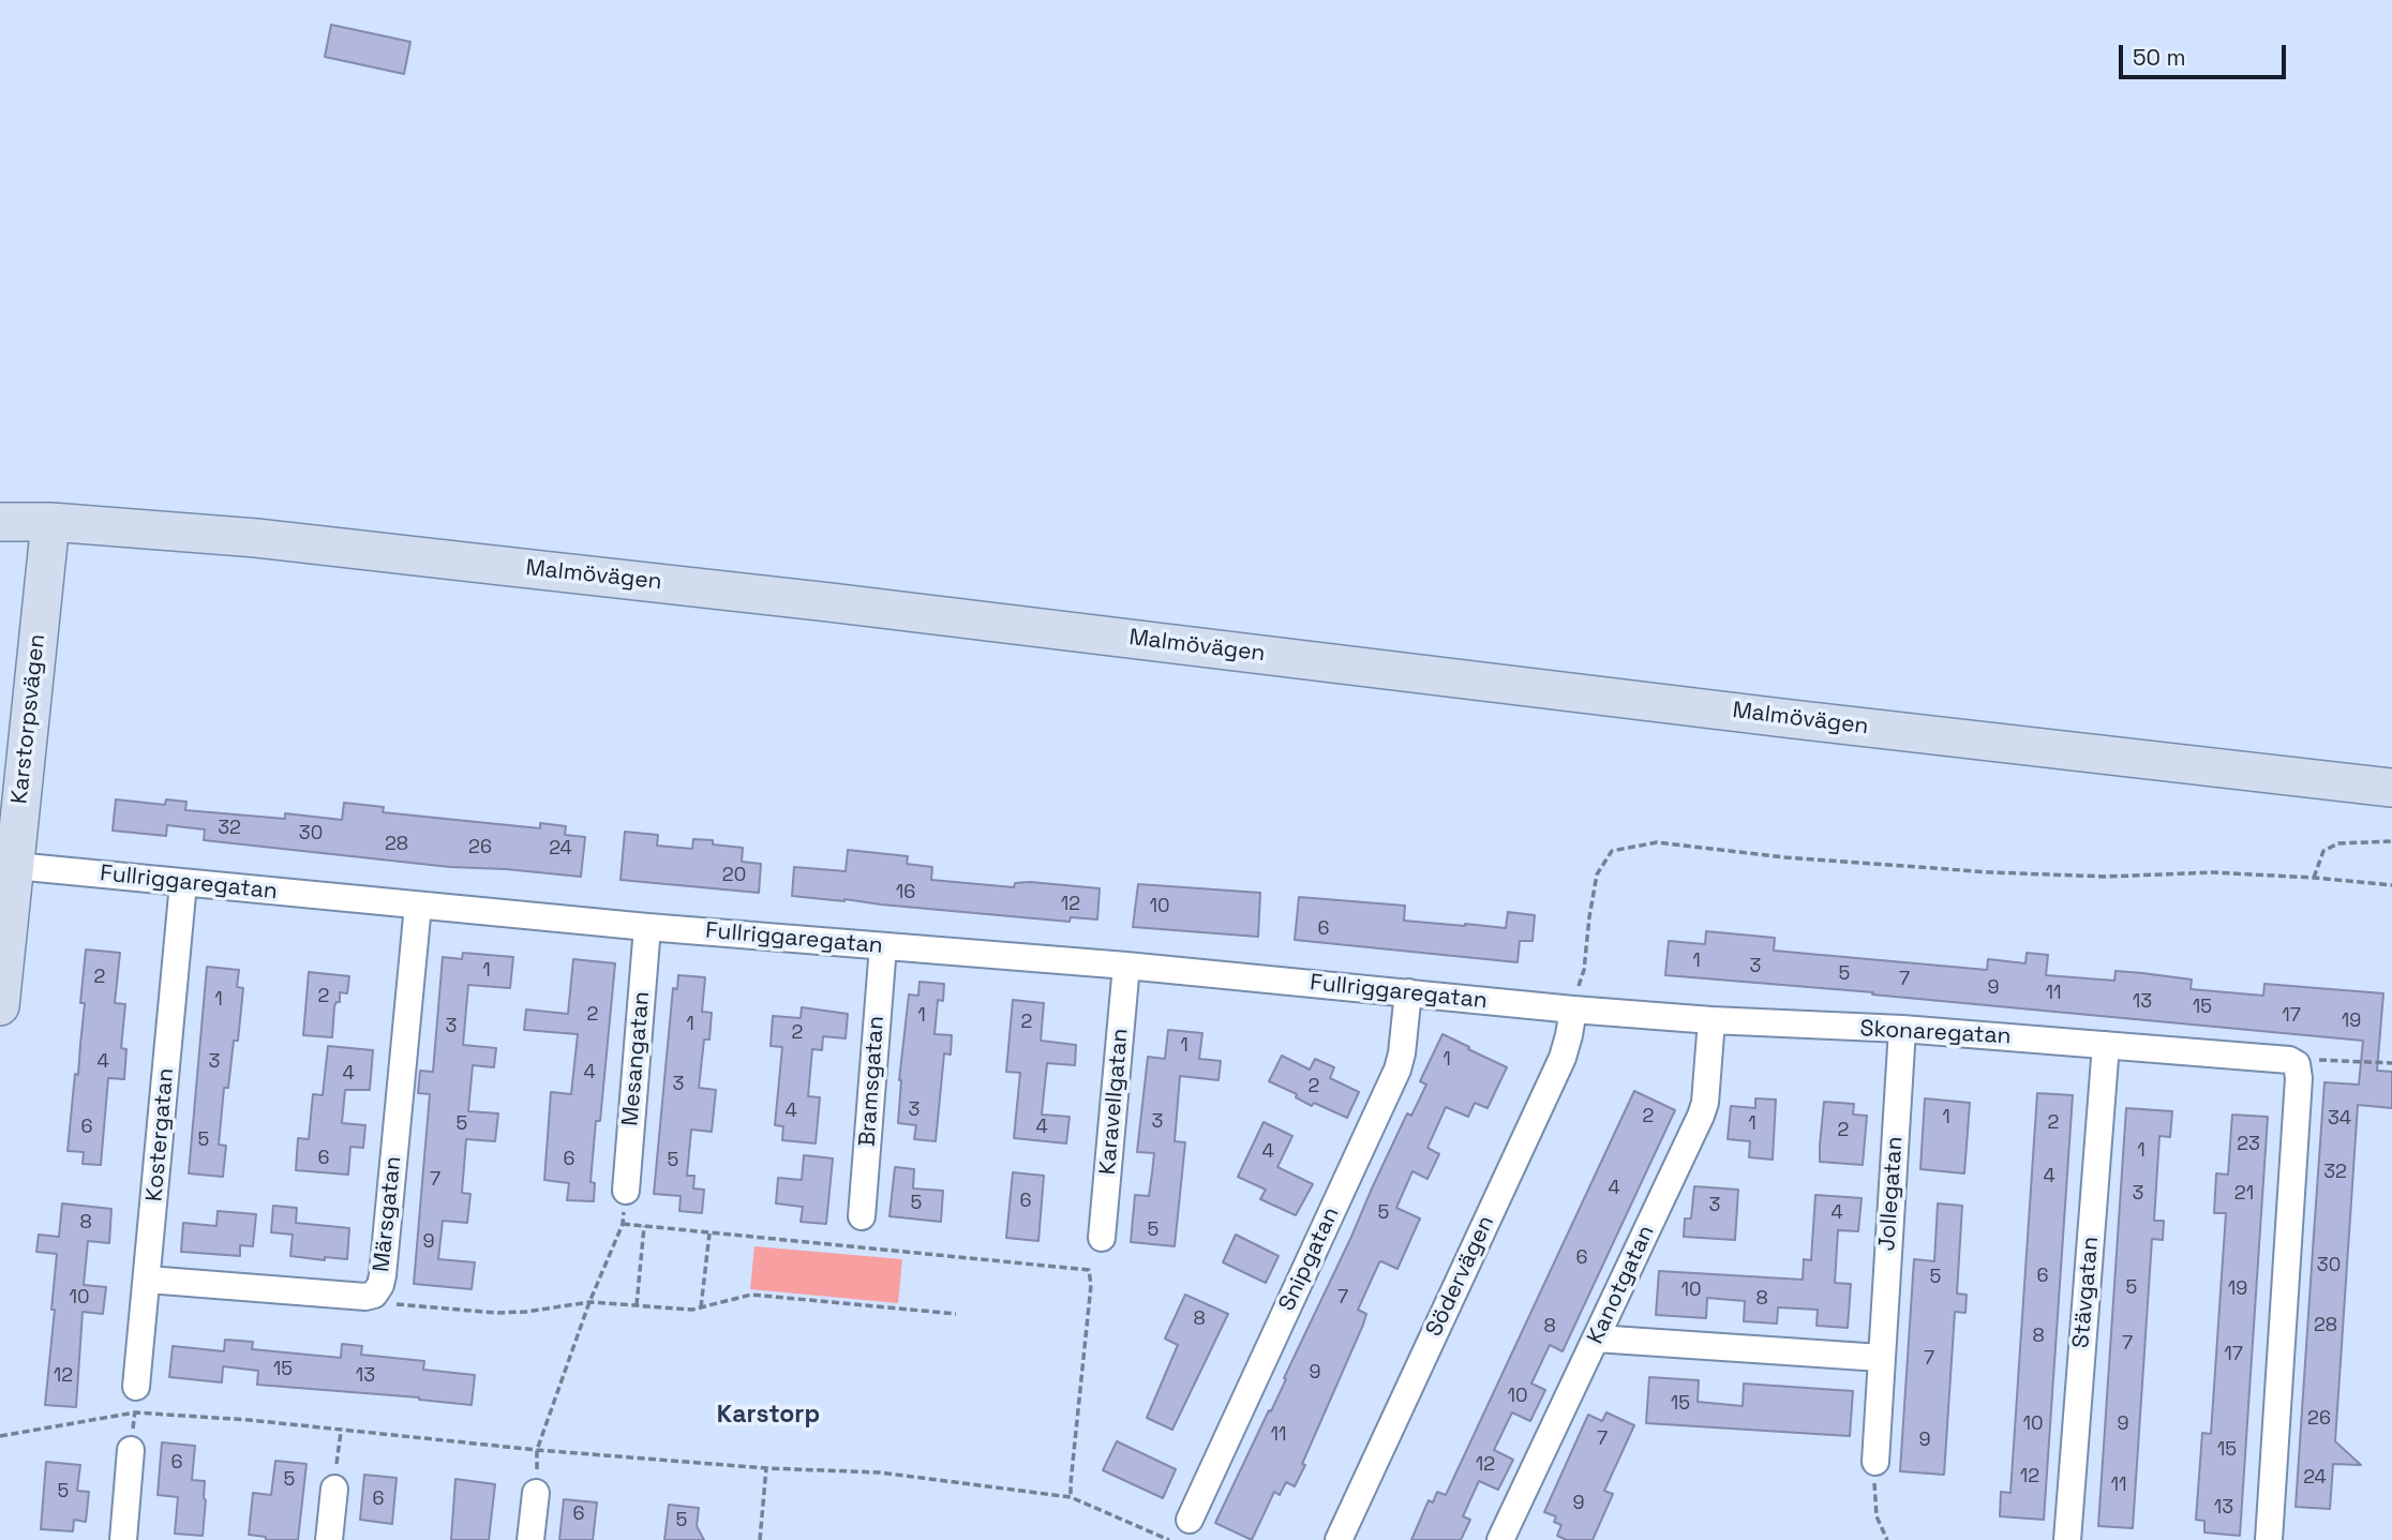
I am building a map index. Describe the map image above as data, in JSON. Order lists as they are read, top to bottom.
{
  "streets": {
    "main road": ["Malmövägen", "Karstorpsvägen"],
    "street": [
      "Fullriggaregatan",
      "Skonaregatan",
      "Mesangatan",
      "Bramsgatan",
      "Karavellgatan",
      "Kostergatan",
      "Jollegatan",
      "Märsgatan",
      "Snipgatan",
      "Södervägen",
      "Kanotgatan",
      "Stävgatan"
    ]
  },
  "crossings": [
    ["Malmövägen", "Karstorpsvägen"],
    ["Karstorpsvägen", "Fullriggaregatan"],
    ["Fullriggaregatan", "Skonaregatan"],
    ["Fullriggaregatan", "Mesangatan"],
    ["Fullriggaregatan", "Bramsgatan"],
    ["Fullriggaregatan", "Karavellgatan"],
    ["Fullriggaregatan", "Kostergatan"],
    ["Fullriggaregatan", "Märsgatan"],
    ["Fullriggaregatan", "Snipgatan"],
    ["Fullriggaregatan", "Södervägen"],
    ["Skonaregatan", "Jollegatan"],
    ["Skonaregatan", "Södervägen"],
    ["Skonaregatan", "Kanotgatan"],
    ["Skonaregatan", "Stävgatan"],
    ["Kostergatan", "Märsgatan"]
  ],
  "districts": ["Karstorp"],
  "house_numbers": [
    "32",
    "30",
    "28",
    "26",
    "24",
    "20",
    "16",
    "12",
    "10",
    "6",
    "1",
    "3",
    "1",
    "5",
    "2",
    "7",
    "9",
    "11",
    "2",
    "1",
    "13",
    "15",
    "2",
    "1",
    "17",
    "19",
    "2",
    "1",
    "3",
    "2",
    "1",
    "1",
    "4",
    "3",
    "4",
    "4",
    "3",
    "2",
    "3",
    "4",
    "2",
    "1",
    "34",
    "3",
    "2",
    "5",
    "1",
    "6",
    "4",
    "2",
    "5",
    "23",
    "1",
    "4",
    "6",
    "6",
    "5",
    "32",
    "4",
    "7",
    "4",
    "3",
    "21",
    "6",
    "5",
    "3",
    "5",
    "4",
    "8",
    "5",
    "9",
    "6",
    "30",
    "6",
    "5",
    "5",
    "19",
    "10",
    "10",
    "7",
    "8",
    "8",
    "28",
    "8",
    "8",
    "7",
    "17",
    "7",
    "15",
    "9",
    "12",
    "13",
    "10",
    "15",
    "26",
    "10",
    "9",
    "11",
    "7",
    "9",
    "15",
    "6",
    "12",
    "12",
    "24",
    "5",
    "11",
    "5",
    "6",
    "9",
    "13",
    "6",
    "5"
  ],
  "scale_bar": "50 m"
}
